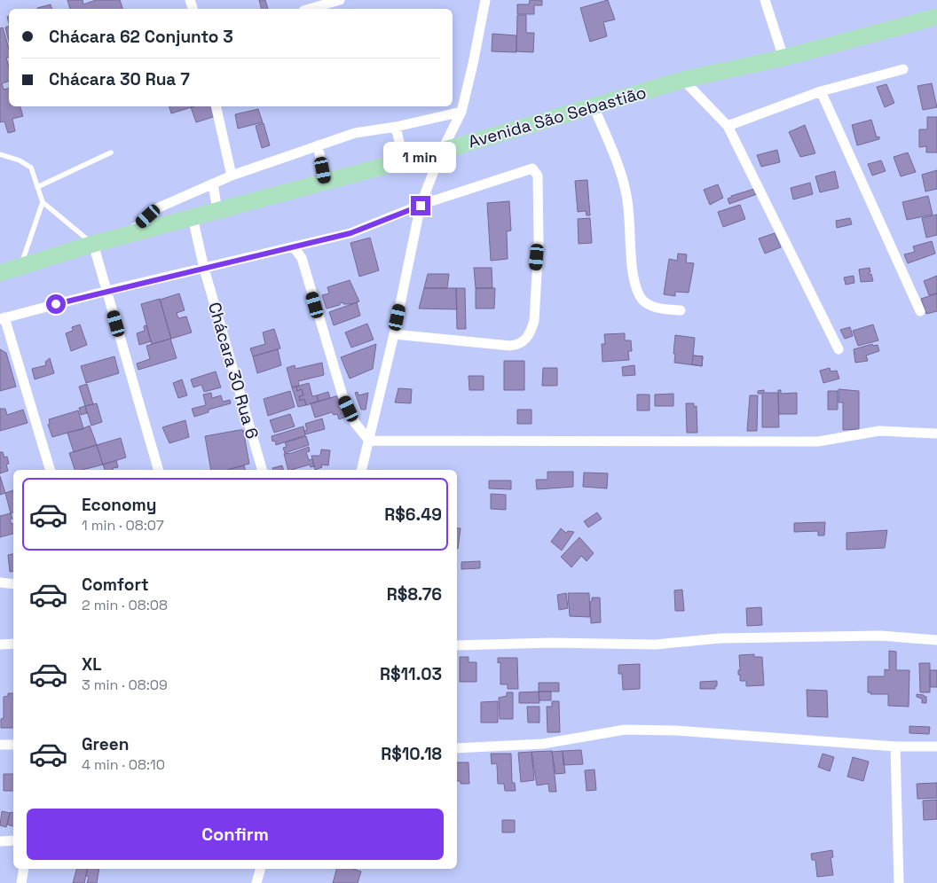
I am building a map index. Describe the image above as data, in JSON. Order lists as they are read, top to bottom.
{
  "streets": {
    "main road": ["Avenida São Sebastião"],
    "street": ["Chácara 30 Rua 6"]
  },
  "crossings": [
    ["Avenida São Sebastião", "Chácara 30 Rua 6"]
  ],
  "page": {
    "banner": ["Chácara 62 Conjunto 3", "Chácara 30 Rua 7"],
    "bubble": "1 min",
    "list": [
      {
        "name": "Economy",
        "note": "1 min · 08:07",
        "value": "R$6.49"
      },
      {
        "name": "Comfort",
        "note": "2 min · 08:08",
        "value": "R$8.76"
      },
      {
        "name": "XL",
        "note": "3 min · 08:09",
        "value": "R$11.03"
      },
      {
        "name": "Green",
        "note": "4 min · 08:10",
        "value": "R$10.18"
      }
    ],
    "buttons": "Confirm"
  }
}
